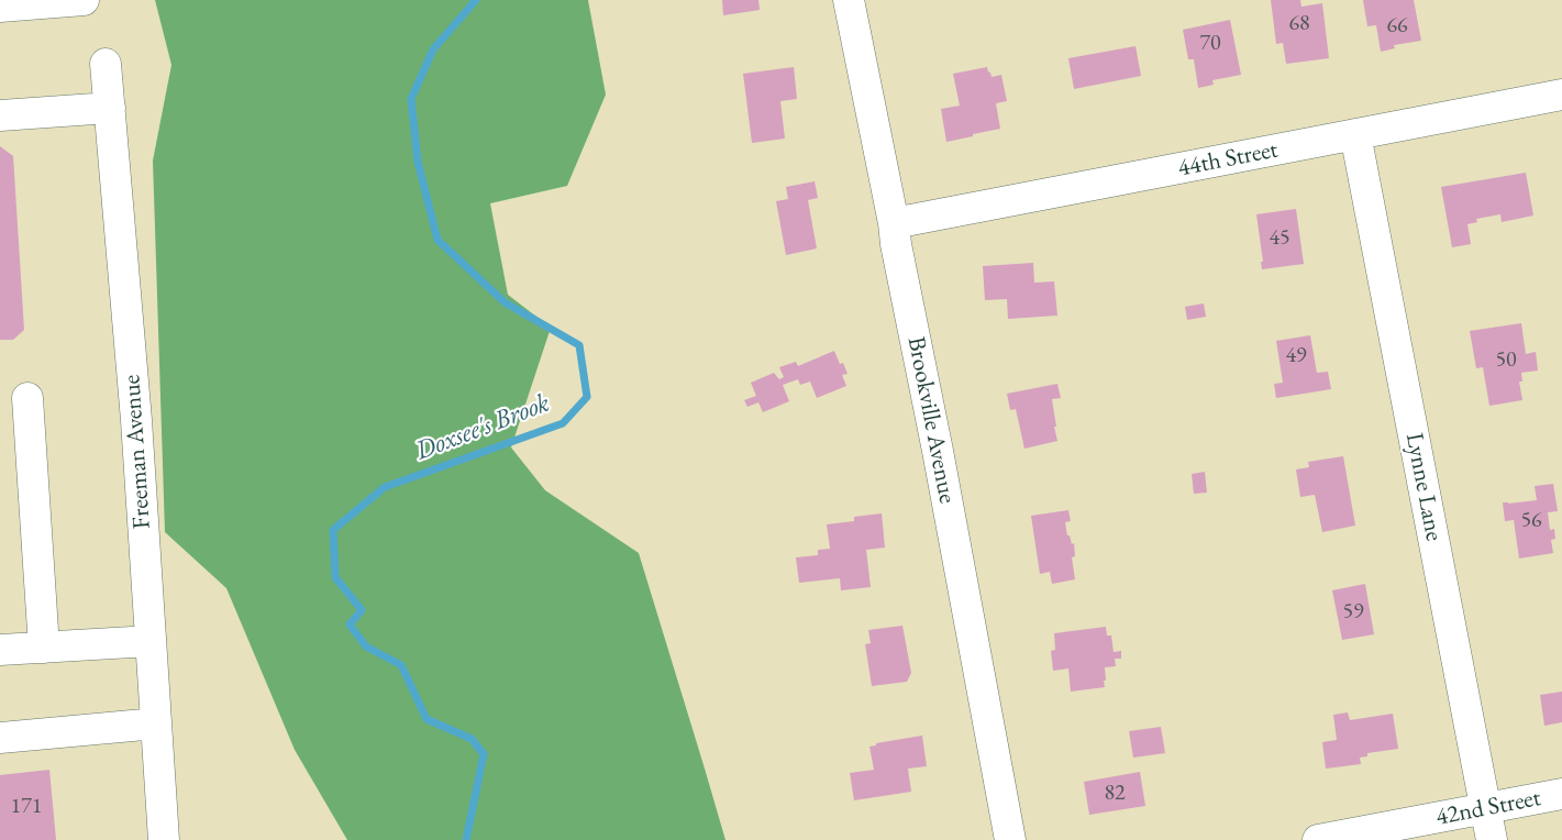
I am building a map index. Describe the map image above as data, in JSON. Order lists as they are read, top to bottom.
{
  "streets": {
    "street": [
      "44th Street",
      "Brookville Avenue",
      "Freeman Avenue",
      "Lynne Lane",
      "42nd Street"
    ]
  },
  "crossings": [
    ["44th Street", "Brookville Avenue"],
    ["44th Street", "Lynne Lane"],
    ["Lynne Lane", "42nd Street"]
  ],
  "water": ["Doxsee's Brook"],
  "house_numbers": [
    "68",
    "66",
    "70",
    "45",
    "49",
    "50",
    "56",
    "59",
    "82",
    "171"
  ]
}
